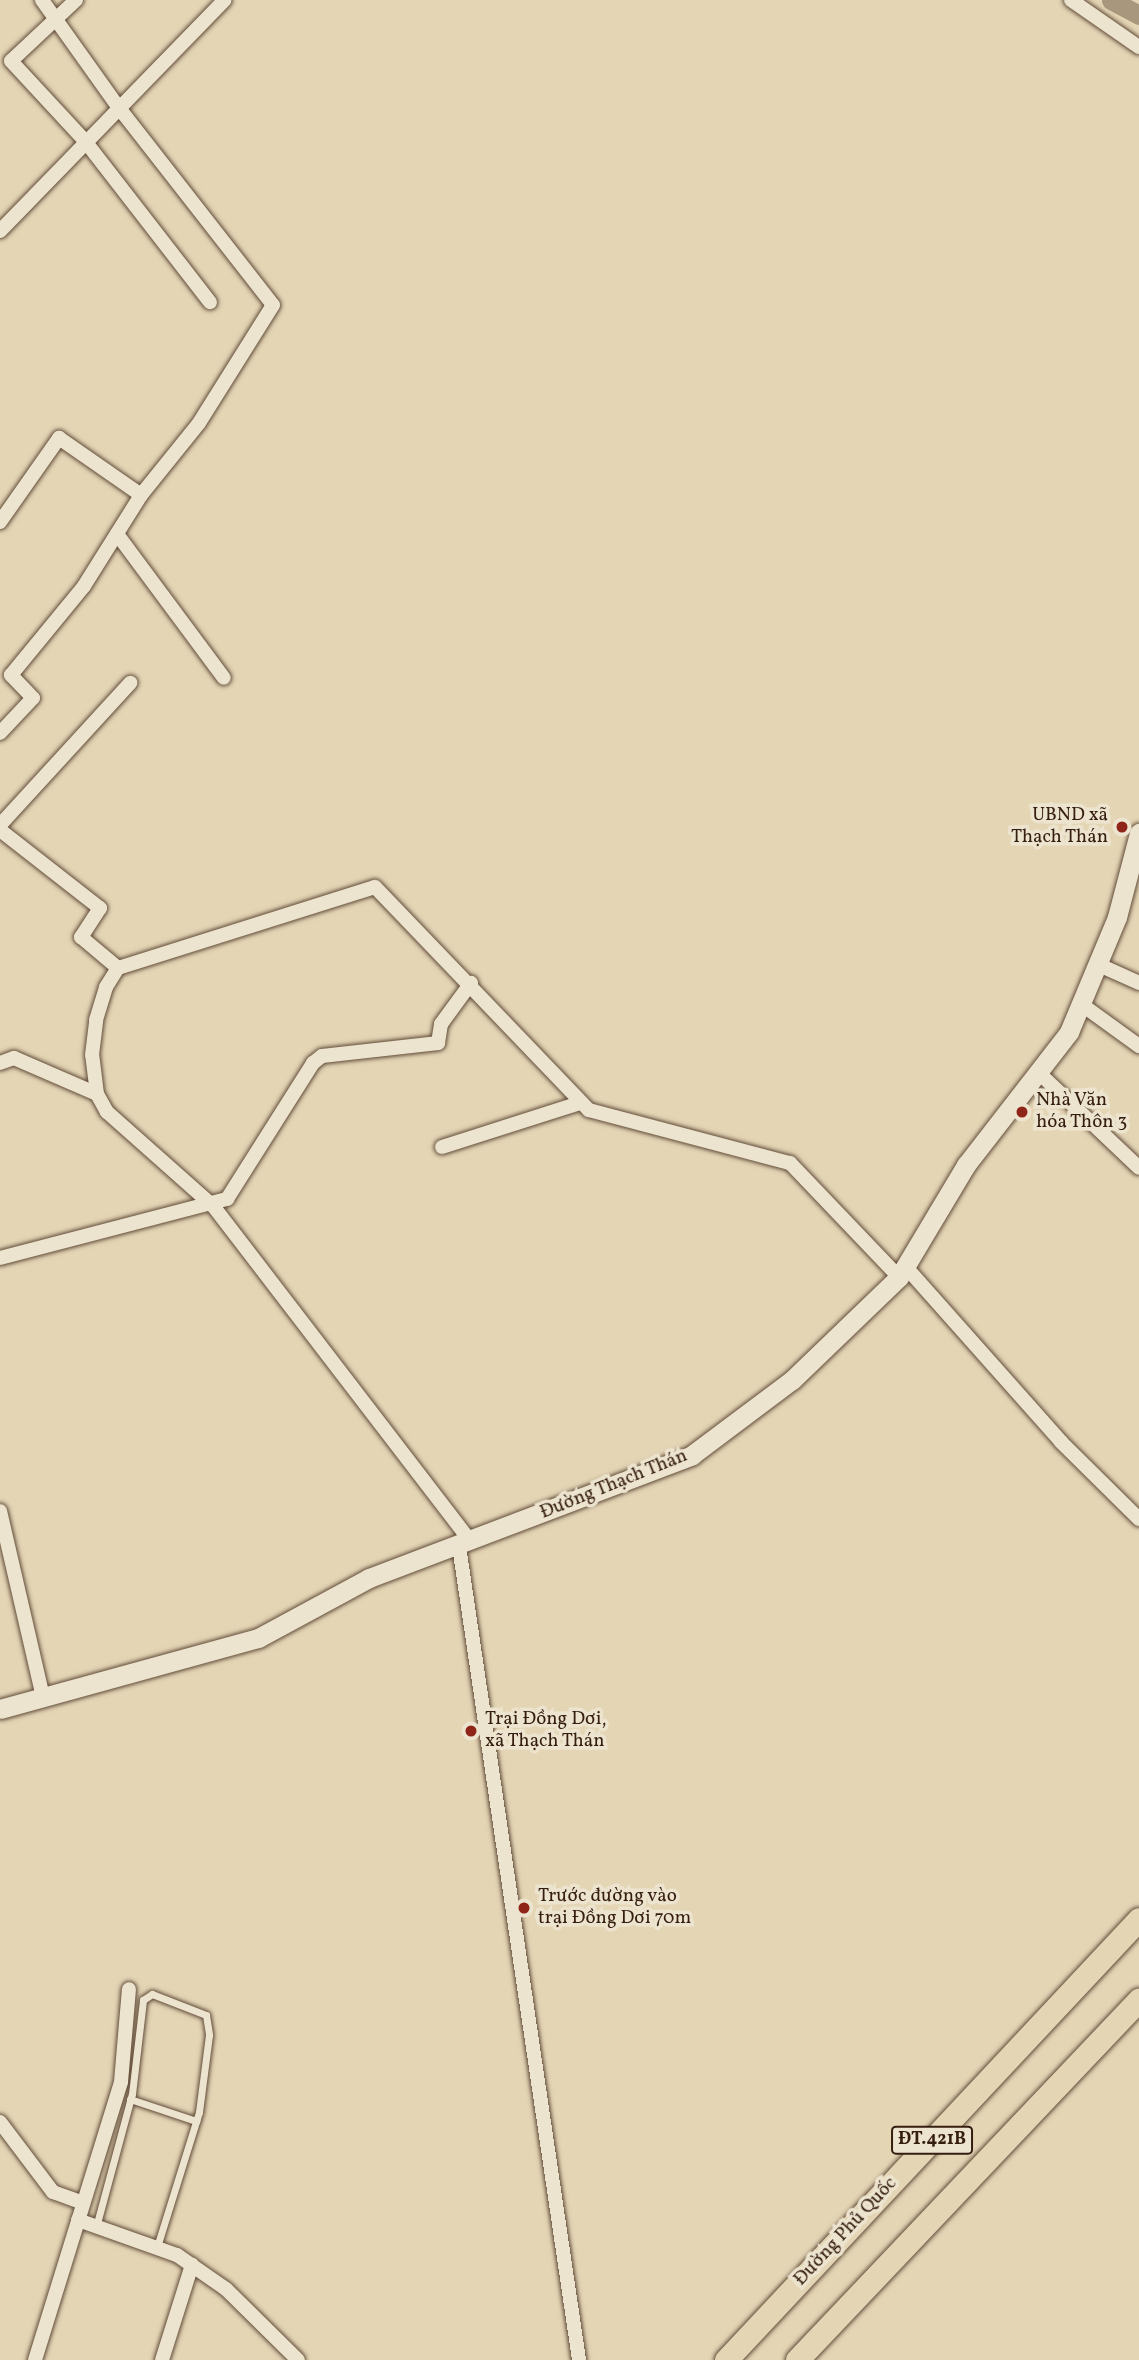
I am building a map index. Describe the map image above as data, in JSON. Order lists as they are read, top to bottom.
{
  "streets": {
    "main road": ["ĐT.421B", "Đường Phủ Quốc"],
    "street": ["Đường Thạch Thán"]
  },
  "places": [
    "UBND xã Thạch Thán",
    "Nhà Văn hóa Thôn 3",
    "Trại Đồng Dơi, xã Thạch Thán",
    "Trước đường vào trại Đồng Dơi 70m"
  ]
}
